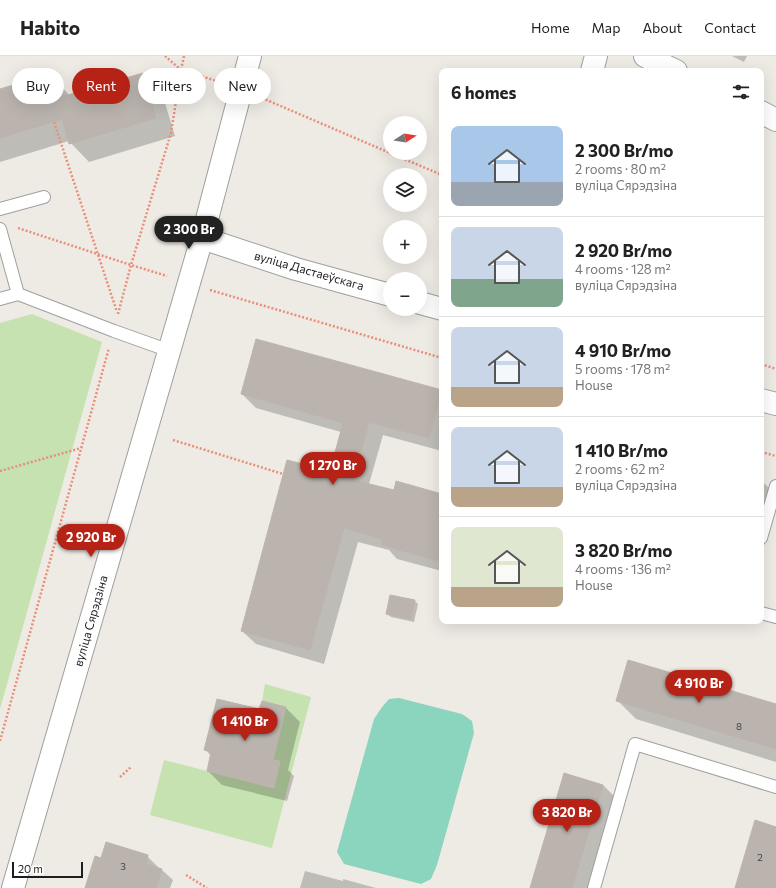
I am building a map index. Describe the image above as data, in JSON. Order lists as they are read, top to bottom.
{
  "streets": {
    "street": ["вуліца Дастаеўскага", "вуліца Сярэдзіна"]
  },
  "crossings": [
    ["вуліца Дастаеўскага", "вуліца Сярэдзіна"]
  ],
  "house_numbers": ["8", "2", "3"],
  "scale_bar": "20 m",
  "north": "right",
  "page": {
    "header": "Habito",
    "nav": [
      "Home",
      "Map",
      "About",
      "Contact"
    ],
    "chip": [
      "Buy",
      "Rent",
      "Filters",
      "New"
    ],
    "heading": "6 homes",
    "map_buttons": ["+", "−"],
    "list": [
      {
        "name": "2 300 Br/mo",
        "note": "2 rooms · 80 m² · вуліца Сярэдзіна"
      },
      {
        "name": "2 920 Br/mo",
        "note": "4 rooms · 128 m² · вуліца Сярэдзіна"
      },
      {
        "name": "4 910 Br/mo",
        "note": "5 rooms · 178 m² · House"
      },
      {
        "name": "1 410 Br/mo",
        "note": "2 rooms · 62 m² · вуліца Сярэдзіна"
      },
      {
        "name": "3 820 Br/mo",
        "note": "4 rooms · 136 m² · House"
      }
    ],
    "price": [
      "2 300 Br",
      "1 270 Br",
      "2 920 Br",
      "4 910 Br",
      "1 410 Br",
      "3 820 Br"
    ],
    "scale": "20 m"
  }
}
